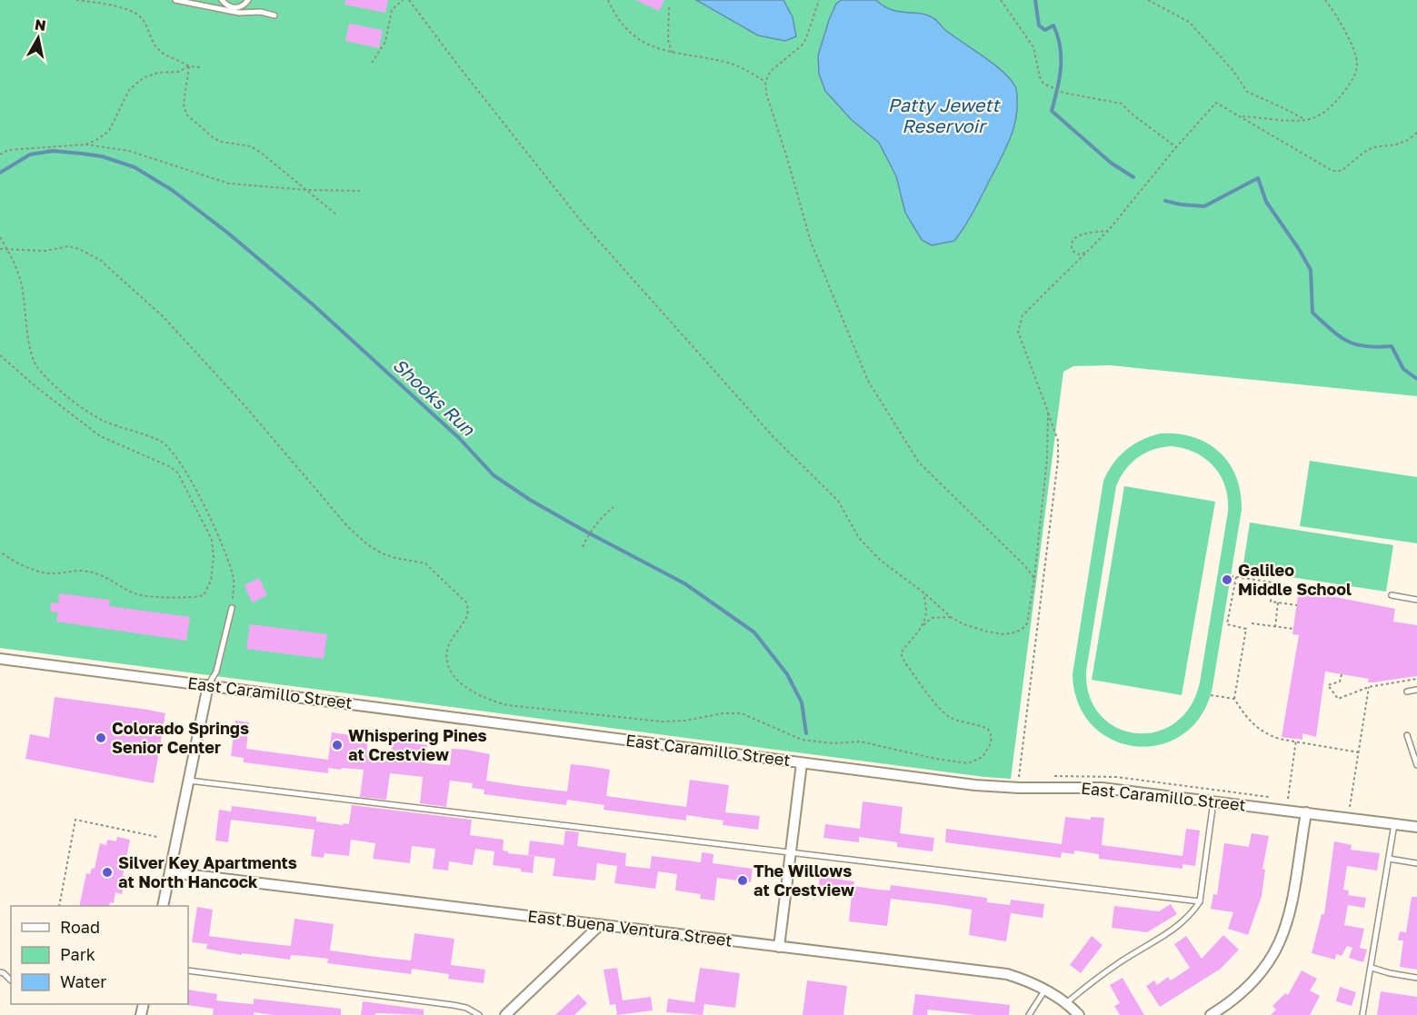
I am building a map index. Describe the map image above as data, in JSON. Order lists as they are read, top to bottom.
{
  "streets": {
    "street": ["East Caramillo Street", "East Buena Ventura Street"]
  },
  "water": ["Patty Jewett Reservoir", "Shooks Run"],
  "places": [
    "Galileo Middle School",
    "Colorado Springs Senior Center",
    "Whispering Pines at Crestview",
    "Silver Key Apartments at North Hancock",
    "The Willows at Crestview"
  ],
  "legend": ["Road", "Park", "Water"],
  "north": "top"
}
